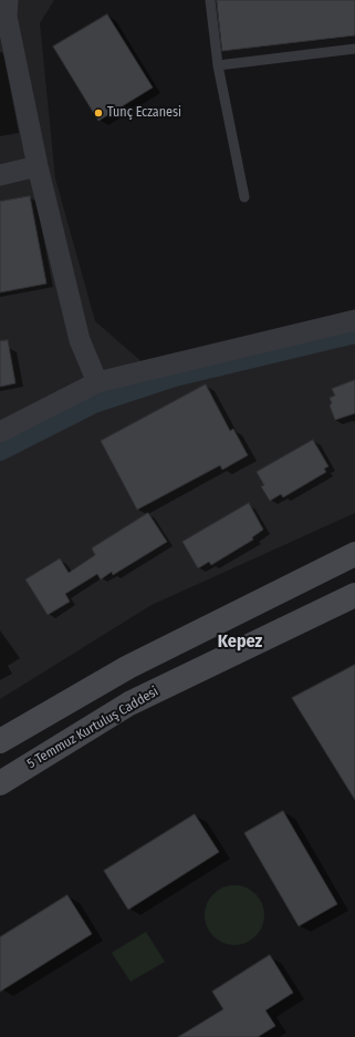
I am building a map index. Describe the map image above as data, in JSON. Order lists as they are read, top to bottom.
{
  "streets": {
    "main road": ["5 Temmuz Kurtuluş Caddesi"]
  },
  "districts": ["Kepez"],
  "places": ["Tunç Eczanesi"]
}
